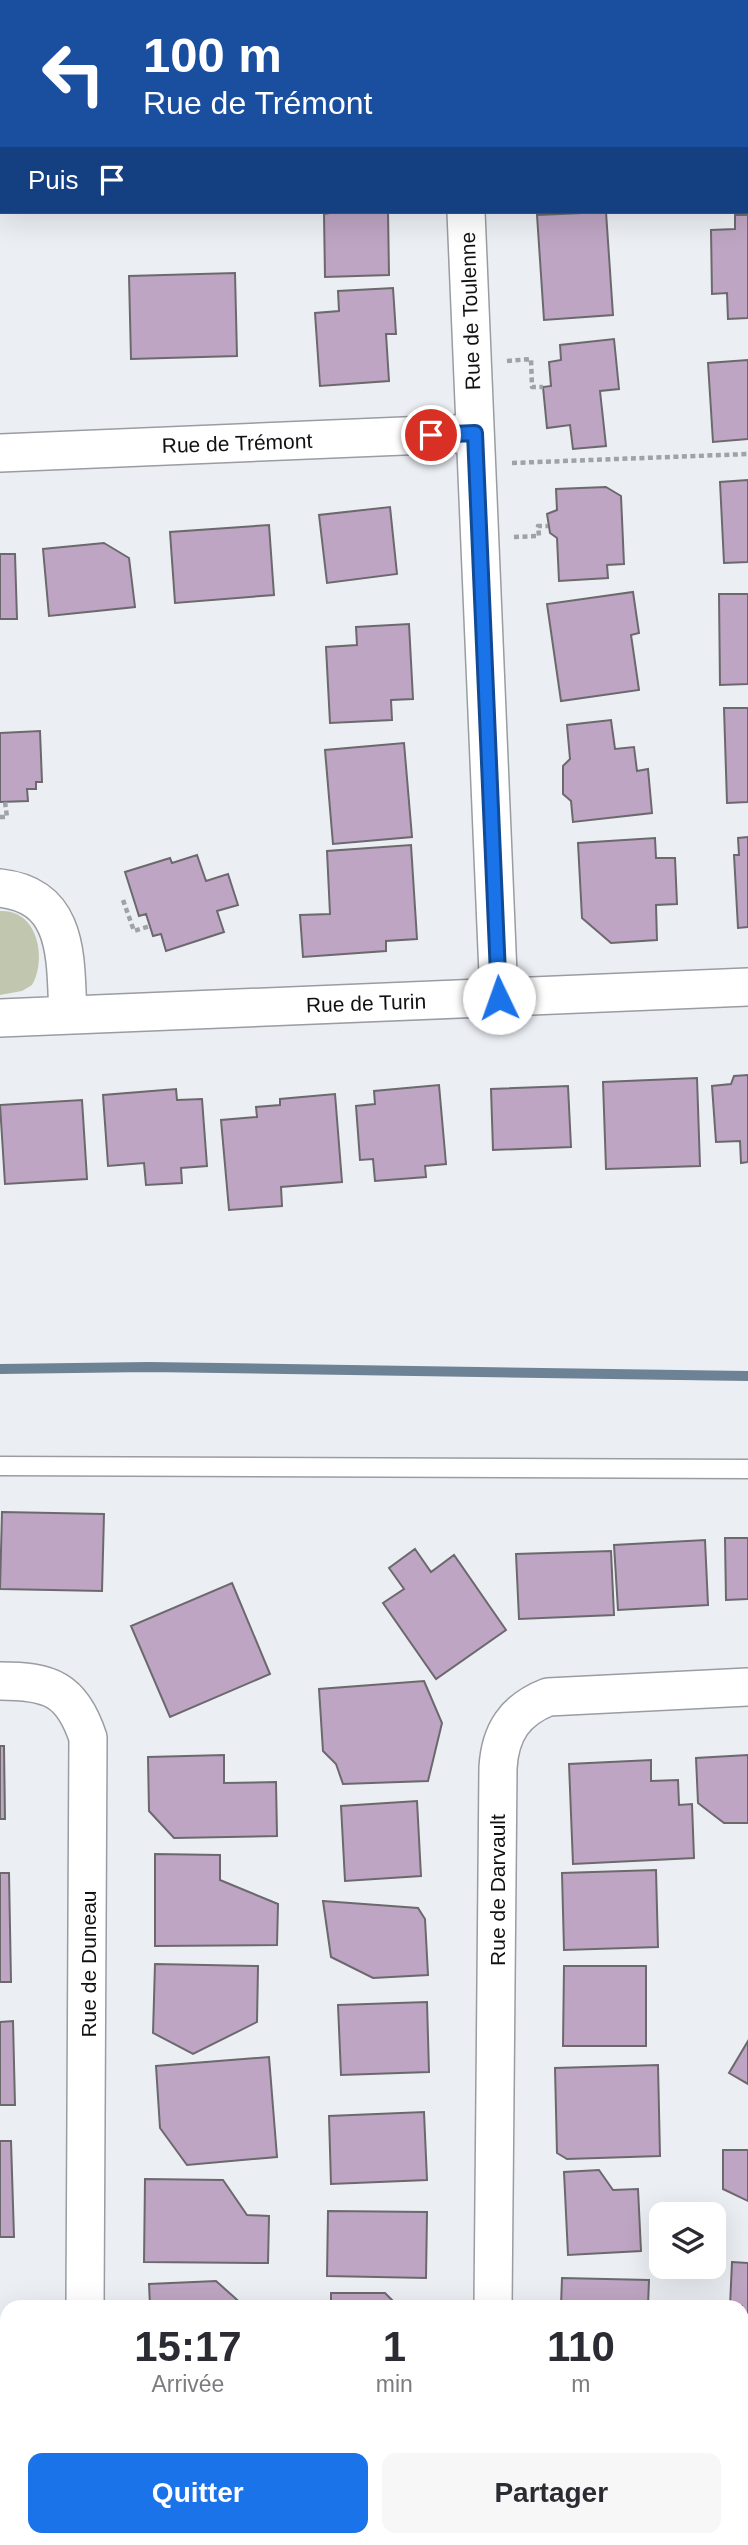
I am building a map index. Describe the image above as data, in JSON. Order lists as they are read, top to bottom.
{
  "streets": {
    "street": [
      "Rue de Toulenne",
      "Rue de Trémont",
      "Rue de Turin",
      "Rue de Darvault",
      "Rue de Duneau"
    ]
  },
  "crossings": [
    ["Rue de Toulenne", "Rue de Trémont"],
    ["Rue de Toulenne", "Rue de Turin"]
  ],
  "page": {
    "turn": ["100 m", "Rue de Trémont"],
    "then": "Puis",
    "eta": [
      "15:17",
      "Arrivée",
      "1",
      "min",
      "110",
      "m"
    ],
    "buttons": ["Quitter", "Partager"]
  }
}
